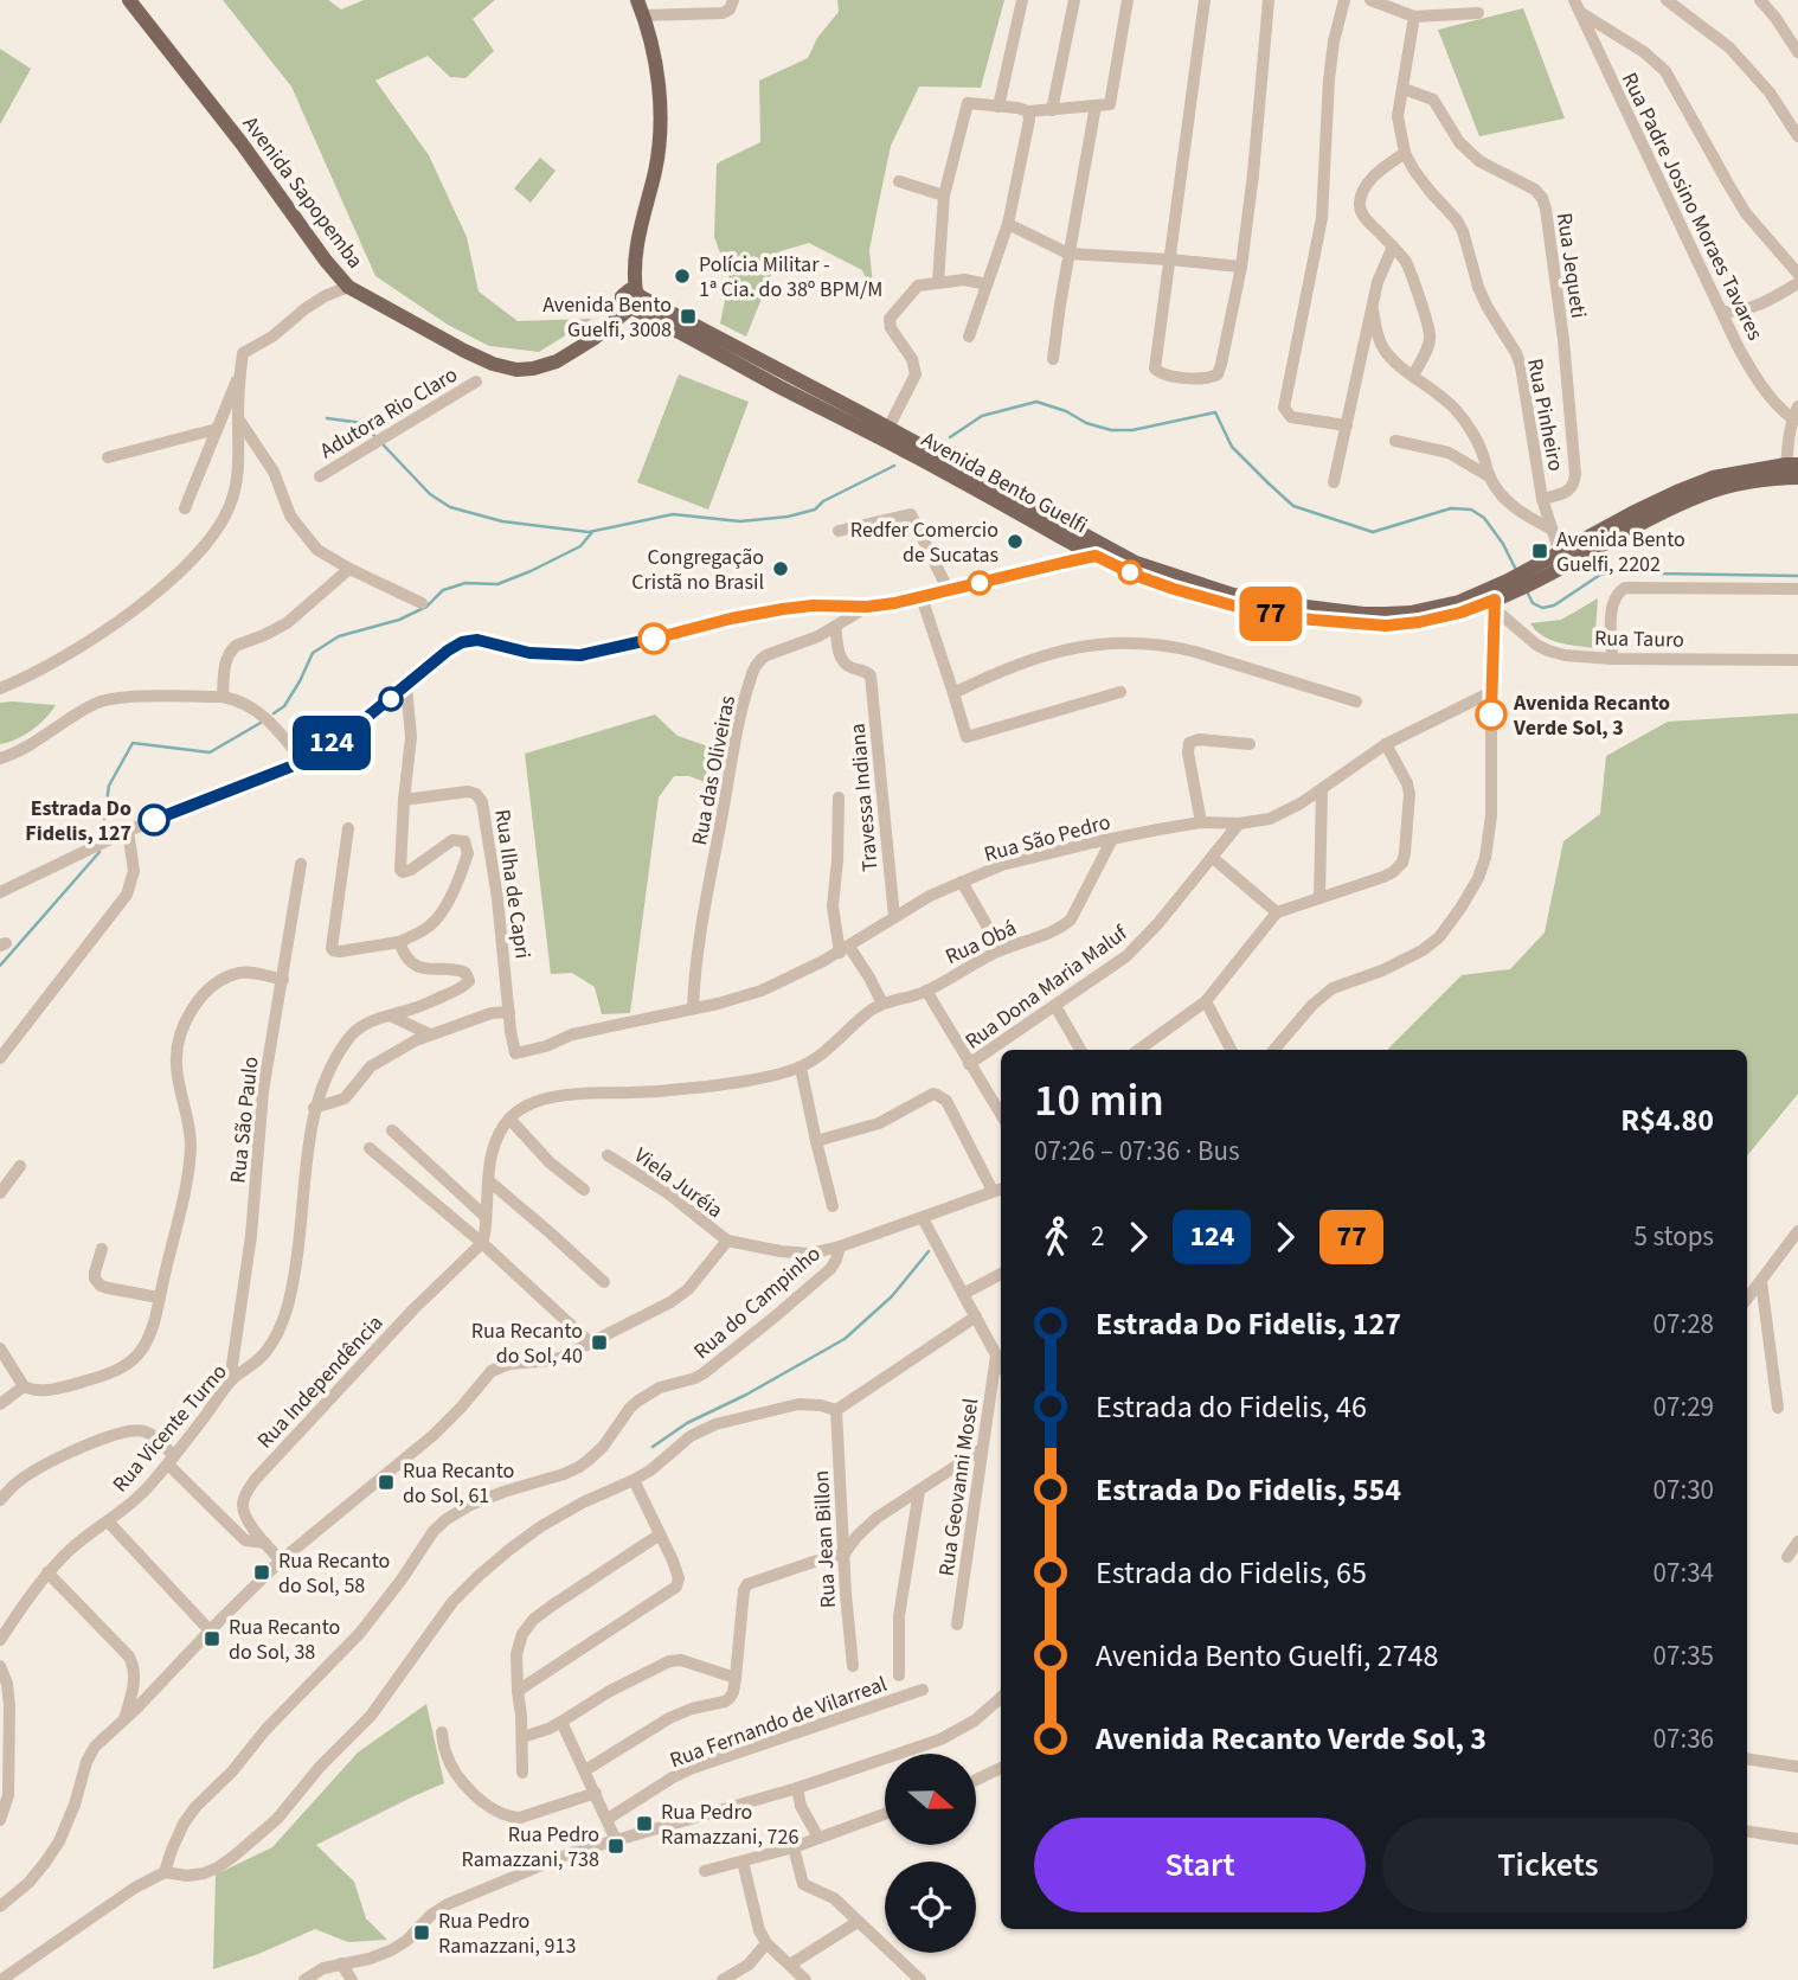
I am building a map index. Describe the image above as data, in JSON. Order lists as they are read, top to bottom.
{
  "streets": {
    "main road": ["Avenida Sapopemba", "Avenida Bento Guelfi"],
    "street": [
      "Rua Padre Josino Moraes Tavares",
      "Rua Jequeti",
      "Adutora Rio Claro",
      "Rua Pinheiro",
      "Rua Tauro",
      "Rua das Oliveiras",
      "Travessa Indiana",
      "Rua São Pedro",
      "Rua Ilha de Capri",
      "Rua Obá",
      "Rua Dona Maria Maluf",
      "Rua São Paulo",
      "Viela Juréia",
      "Rua do Campinho",
      "Rua Independência",
      "Rua Vicente Turno",
      "Rua Geovanni Mosel",
      "Rua Jean Billon",
      "Rua Fernando de Vilarreal"
    ]
  },
  "crossings": [
    ["Avenida Sapopemba", "Avenida Bento Guelfi"],
    ["Rua Jequeti", "Rua Pinheiro"],
    ["Rua Pinheiro", "Avenida Bento Guelfi"],
    ["Avenida Bento Guelfi", "Rua Tauro"],
    ["Rua das Oliveiras", "Travessa Indiana"],
    ["Rua das Oliveiras", "Rua São Pedro"],
    ["Travessa Indiana", "Rua São Pedro"],
    ["Rua São Pedro", "Rua Ilha de Capri"],
    ["Rua São Pedro", "Rua Obá"],
    ["Rua São Pedro", "Rua Dona Maria Maluf"],
    ["Rua São Paulo", "Rua Vicente Turno"]
  ],
  "places": {
    "other": [
      "Polícia Militar - 1ª Cia. do 38º BPM/M",
      "Redfer Comercio de Sucatas",
      "Congregação Cristã no Brasil",
      "Avenida Recanto Verde Sol, 3",
      "Estrada Do Fidelis, 127"
    ],
    "transit": [
      "Avenida Bento Guelfi, 3008",
      "Avenida Bento Guelfi, 2202",
      "Rua Recanto do Sol, 40",
      "Rua Recanto do Sol, 61",
      "Rua Recanto do Sol, 58",
      "Rua Recanto do Sol, 38",
      "Rua Pedro Ramazzani, 726",
      "Rua Pedro Ramazzani, 738",
      "Rua Pedro Ramazzani, 913"
    ]
  },
  "lines": ["bus line 77", "bus line 124"],
  "north": "right",
  "page": {
    "on_map": ["124", "77"],
    "heading": ["10 min", "07:26 – 07:36 · Bus", "R$4.80"],
    "legs": [
      "2",
      "124",
      "77",
      "5 stops"
    ],
    "list": [
      {
        "name": "Estrada Do Fidelis, 127",
        "value": "07:28"
      },
      {
        "name": "Estrada do Fidelis, 46",
        "value": "07:29"
      },
      {
        "name": "Estrada Do Fidelis, 554",
        "value": "07:30"
      },
      {
        "name": "Estrada do Fidelis, 65",
        "value": "07:34"
      },
      {
        "name": "Avenida Bento Guelfi, 2748",
        "value": "07:35"
      },
      {
        "name": "Avenida Recanto Verde Sol, 3",
        "value": "07:36"
      }
    ],
    "buttons": ["Start", "Tickets"]
  }
}
